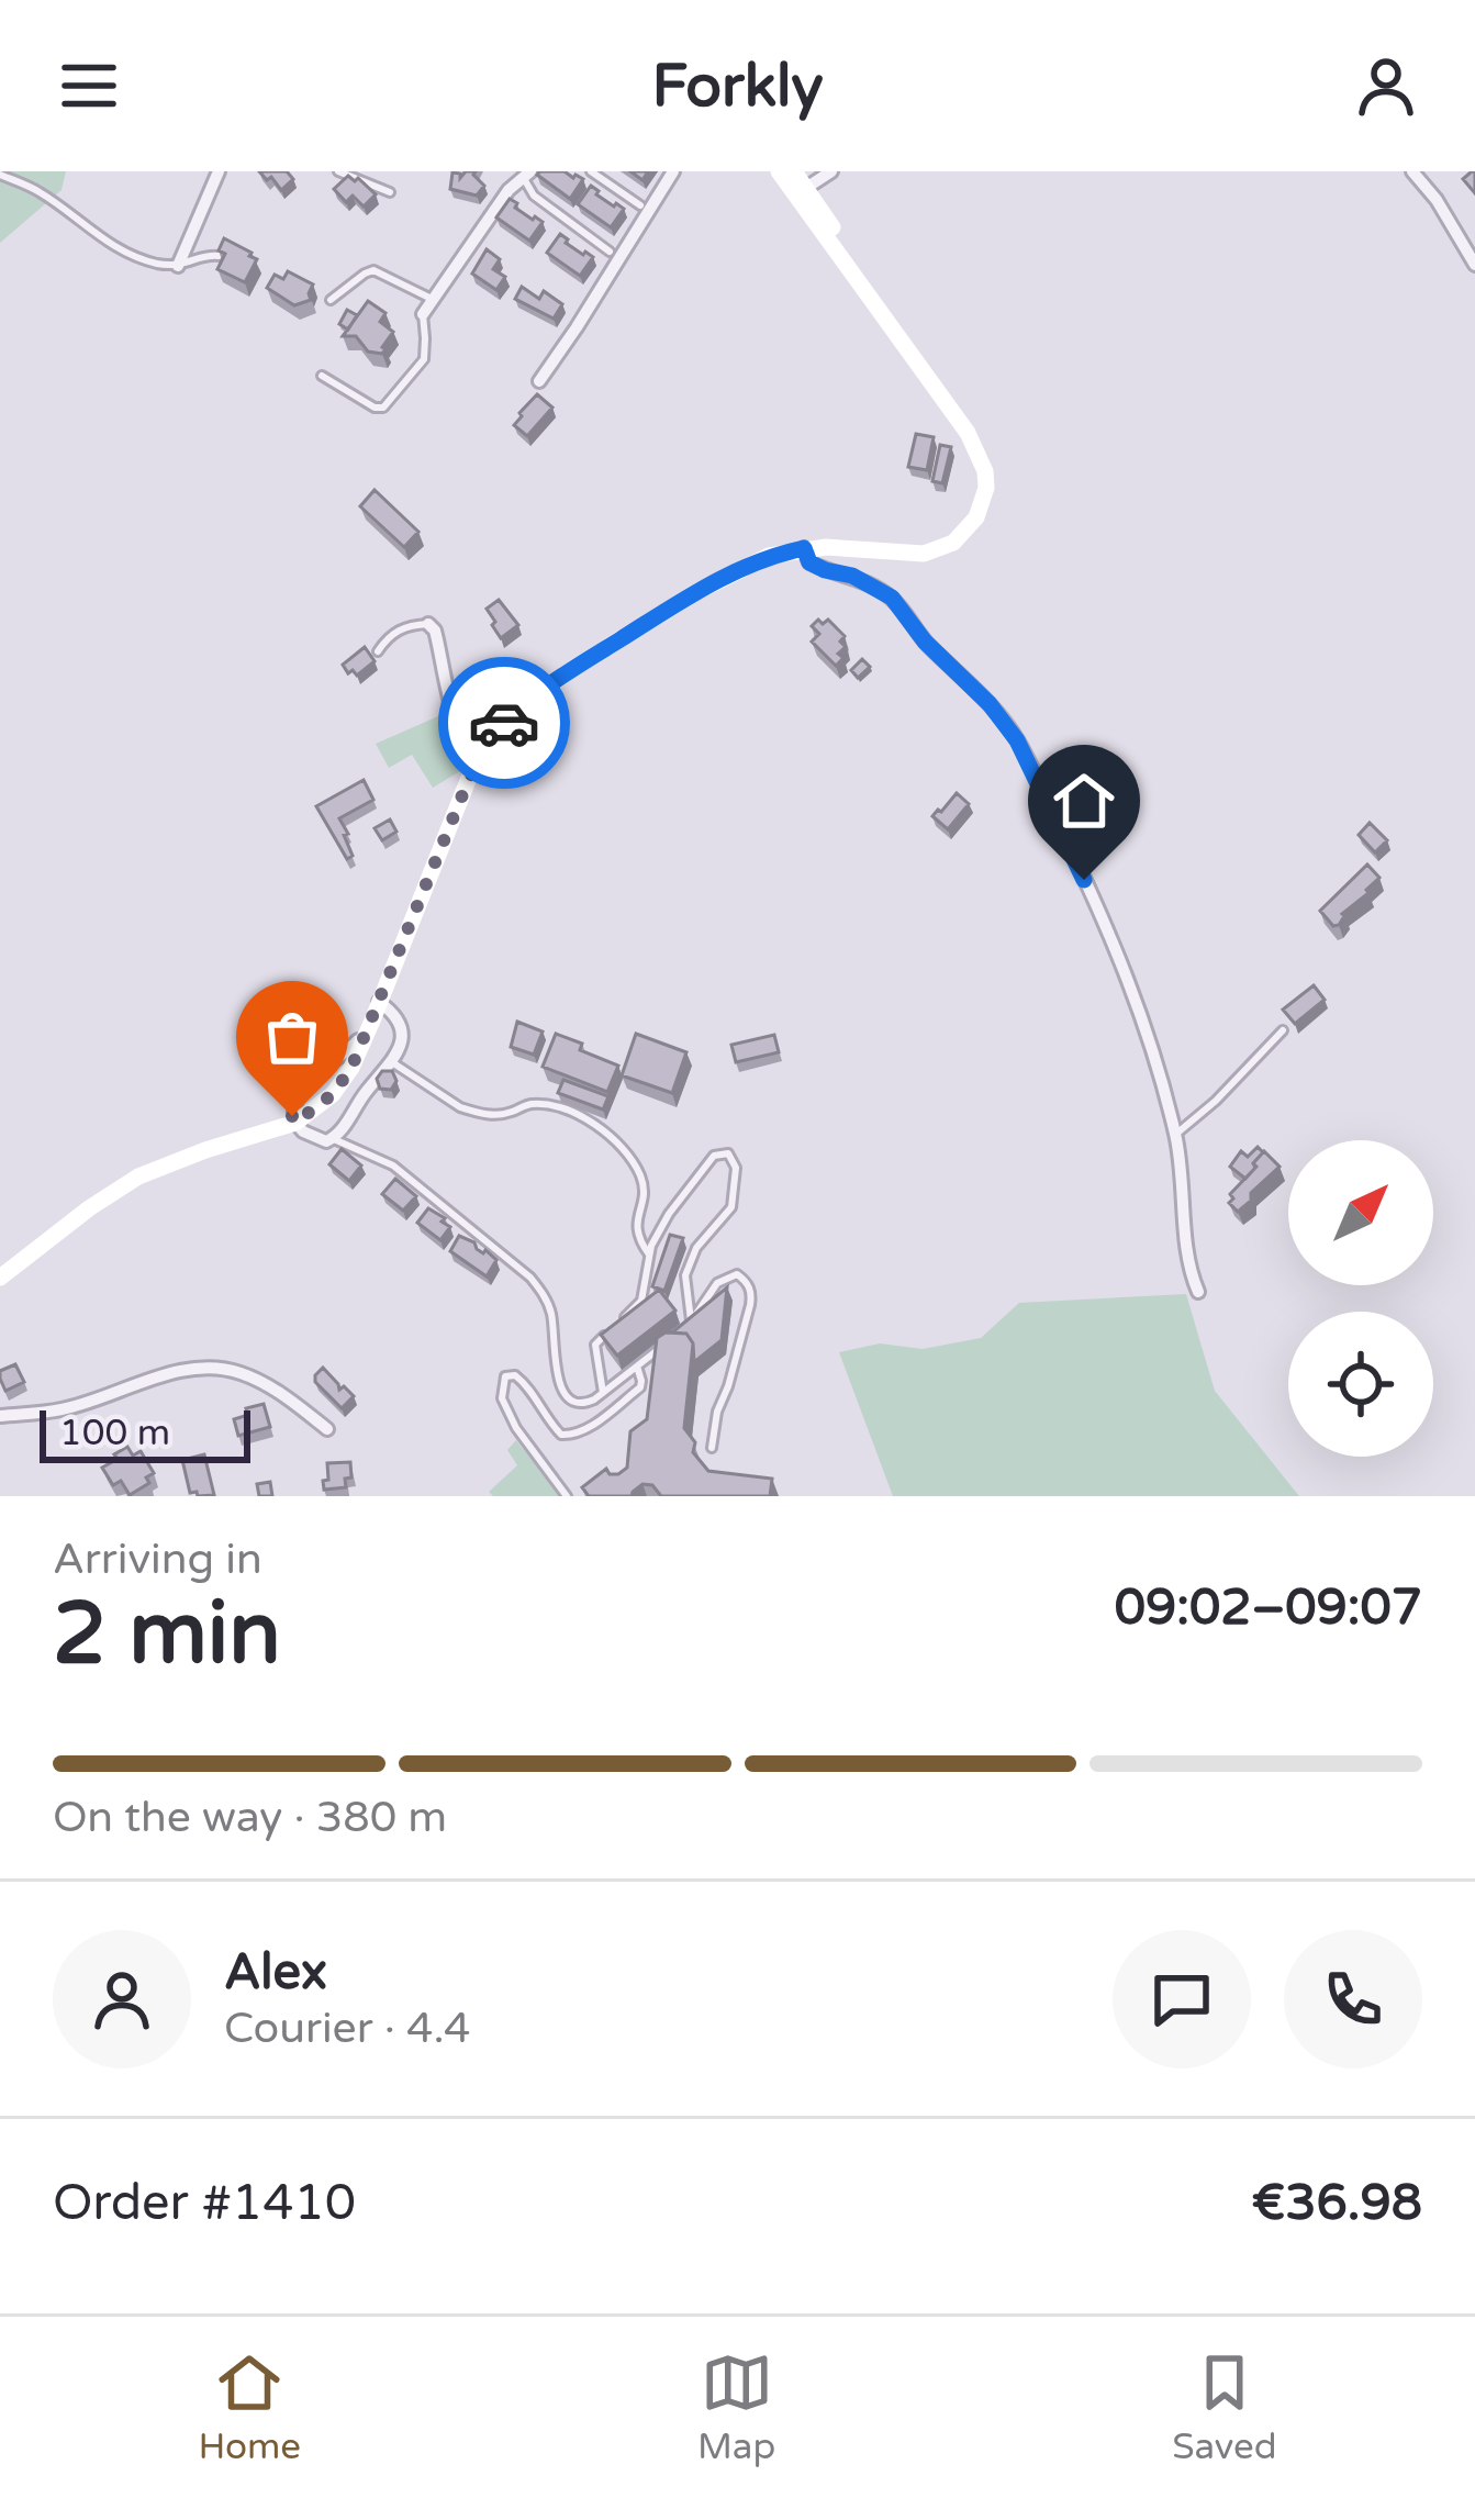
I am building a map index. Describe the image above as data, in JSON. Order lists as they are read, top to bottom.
{
  "scale_bar": "100 m",
  "north": "top right",
  "page": {
    "header": "Forkly",
    "scale": "100 m",
    "heading": ["2 min", "Arriving in", "09:02–09:07"],
    "panel": [
      "Alex",
      "Courier · 4.4",
      "Order #1410",
      "€36.98"
    ],
    "bar": "On the way · 380 m",
    "tabs": ["Home", "Map", "Saved"]
  }
}
